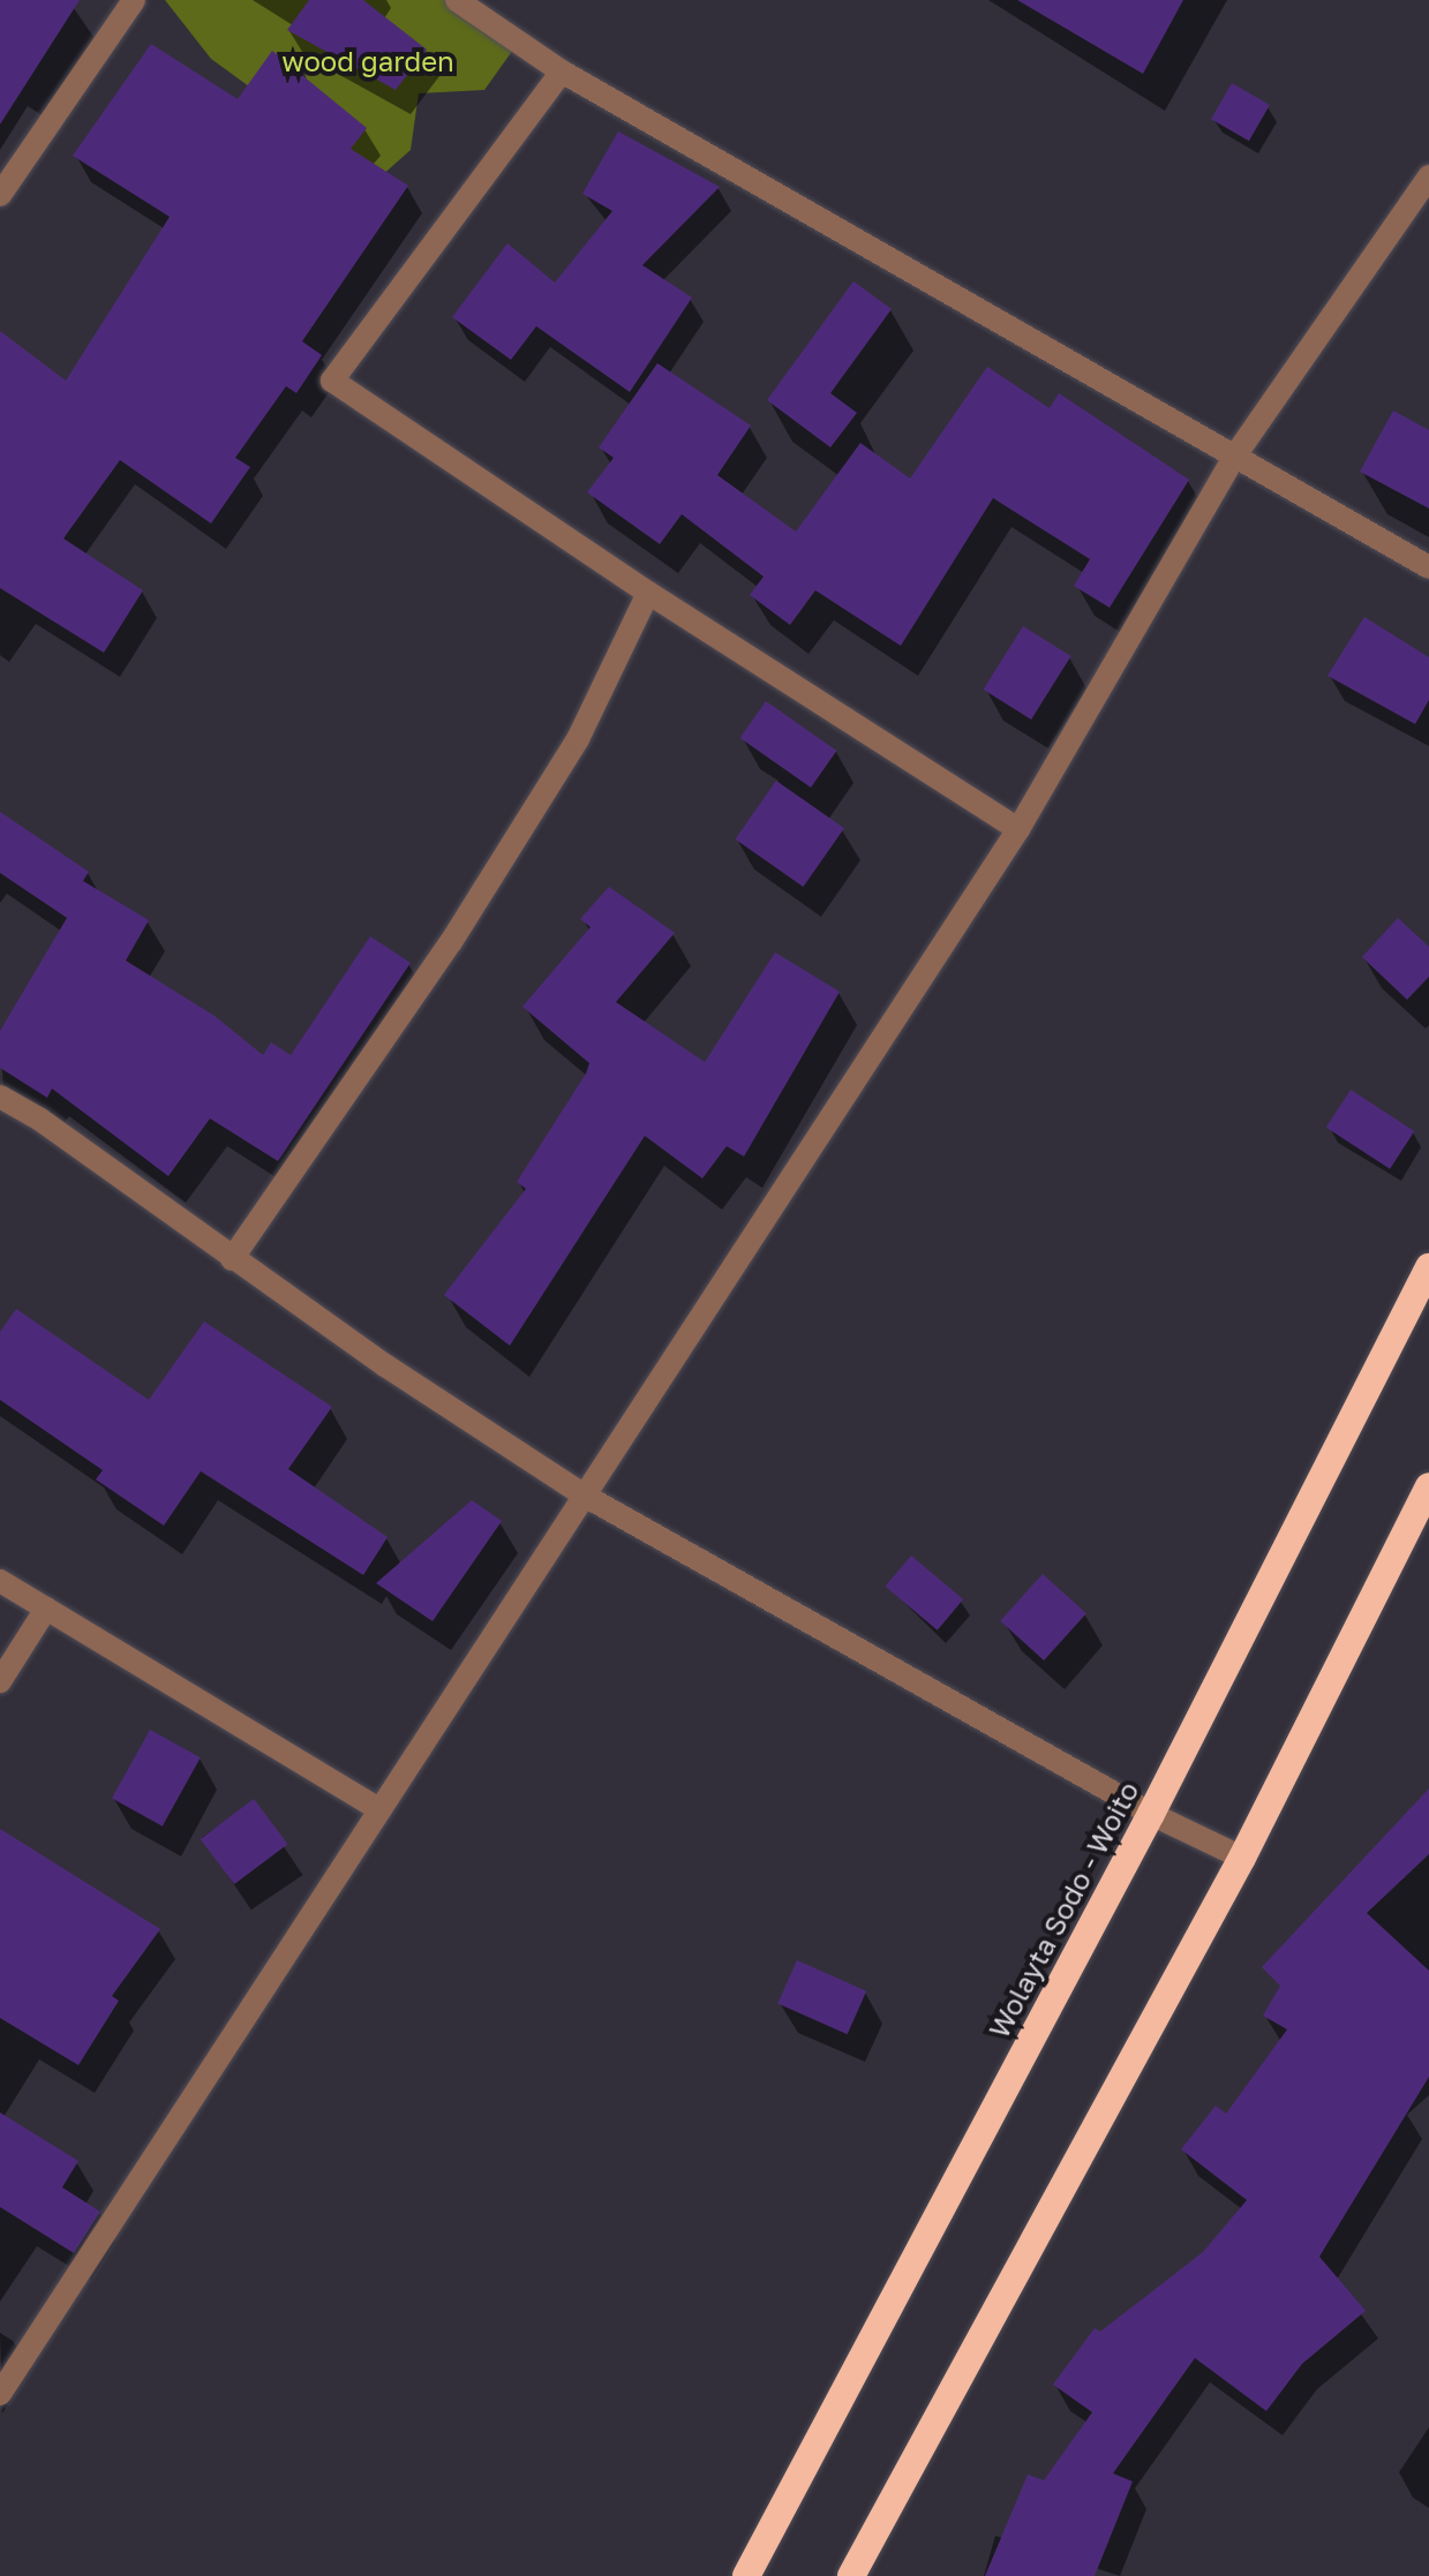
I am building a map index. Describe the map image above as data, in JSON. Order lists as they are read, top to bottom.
{
  "streets": {
    "highway": ["Wolayta Sodo - Woito"]
  },
  "parks": ["wood garden"]
}
